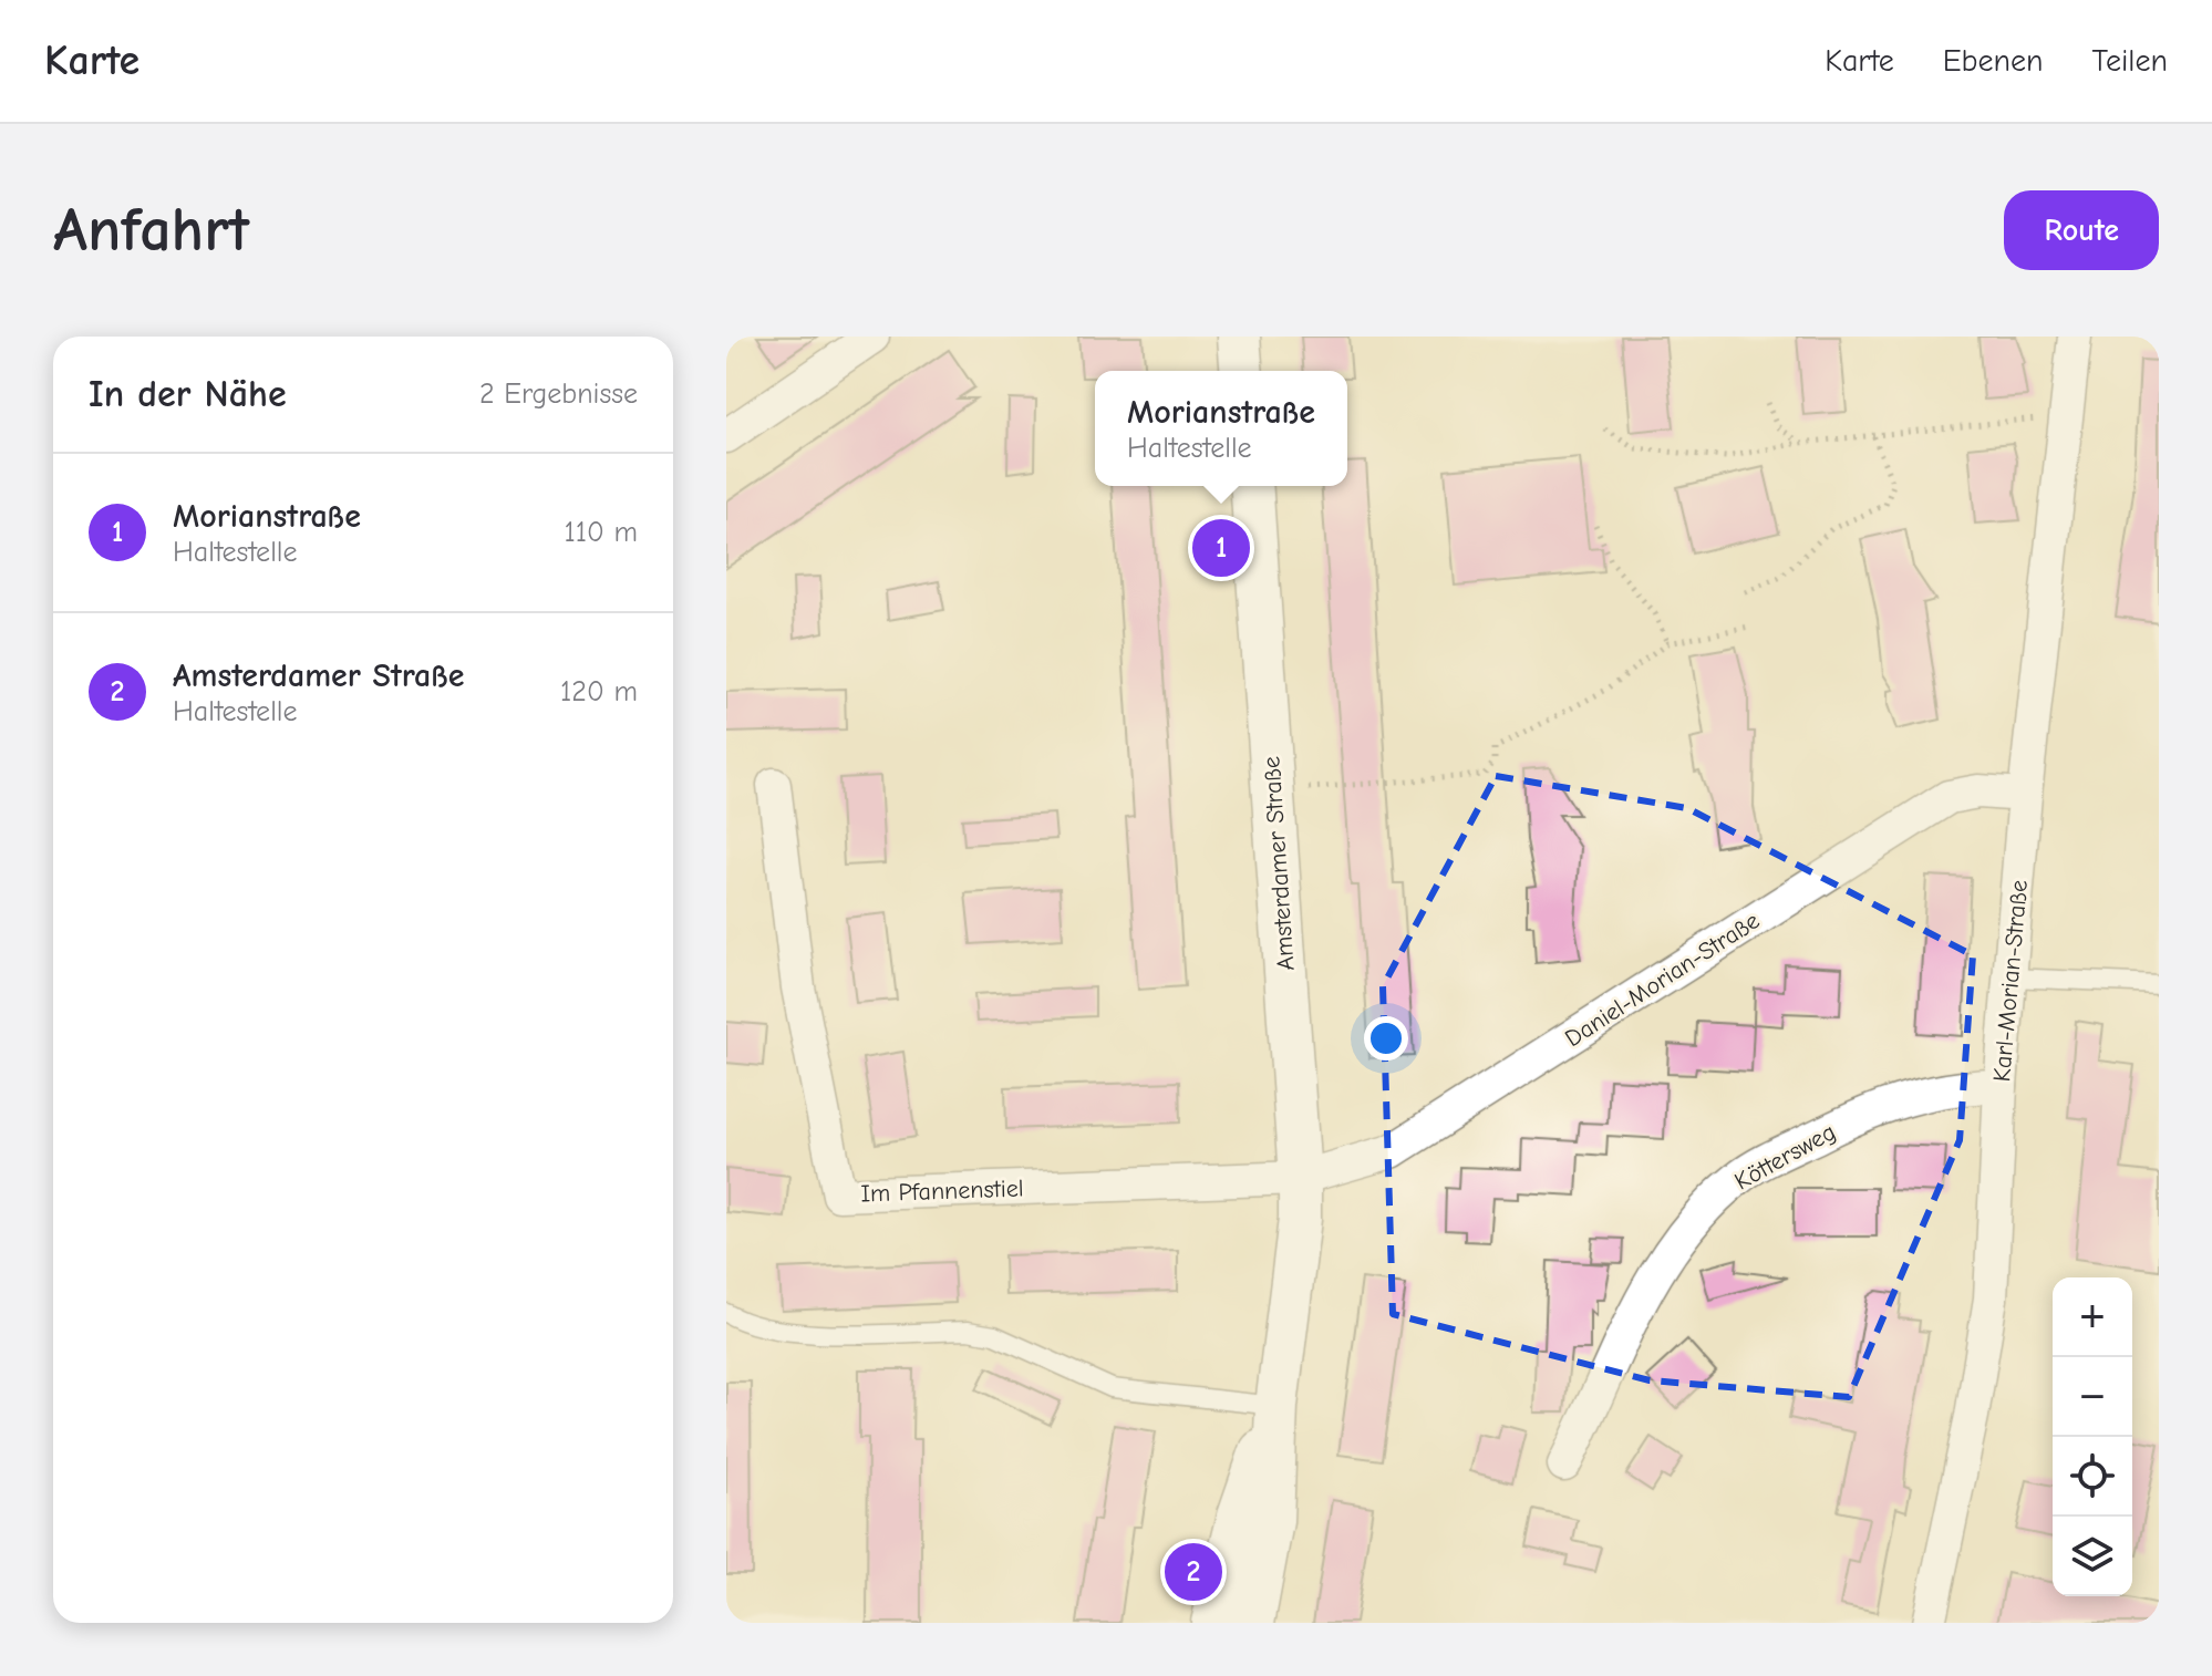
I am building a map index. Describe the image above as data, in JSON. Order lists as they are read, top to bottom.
{
  "streets": {
    "street": [
      "Amsterdamer Straße",
      "Daniel-Morian-Straße",
      "Karl-Morian-Straße",
      "Köttersweg",
      "Im Pfannenstiel"
    ]
  },
  "crossings": [
    ["Amsterdamer Straße", "Daniel-Morian-Straße"],
    ["Amsterdamer Straße", "Im Pfannenstiel"],
    ["Daniel-Morian-Straße", "Karl-Morian-Straße"],
    ["Daniel-Morian-Straße", "Im Pfannenstiel"],
    ["Karl-Morian-Straße", "Köttersweg"]
  ],
  "page": {
    "header": "Karte",
    "nav": ["Karte", "Ebenen", "Teilen"],
    "buttons": "Route",
    "title": "Anfahrt",
    "heading": ["In der Nähe", "2 Ergebnisse"],
    "popup": ["Morianstraße", "Haltestelle"],
    "list": [
      {
        "mark": "1",
        "name": "Morianstraße",
        "note": "Haltestelle",
        "value": "110 m"
      },
      {
        "mark": "2",
        "name": "Amsterdamer Straße",
        "note": "Haltestelle",
        "value": "120 m"
      }
    ],
    "pins": ["1", "2"],
    "map_buttons": ["+", "−"]
  }
}
